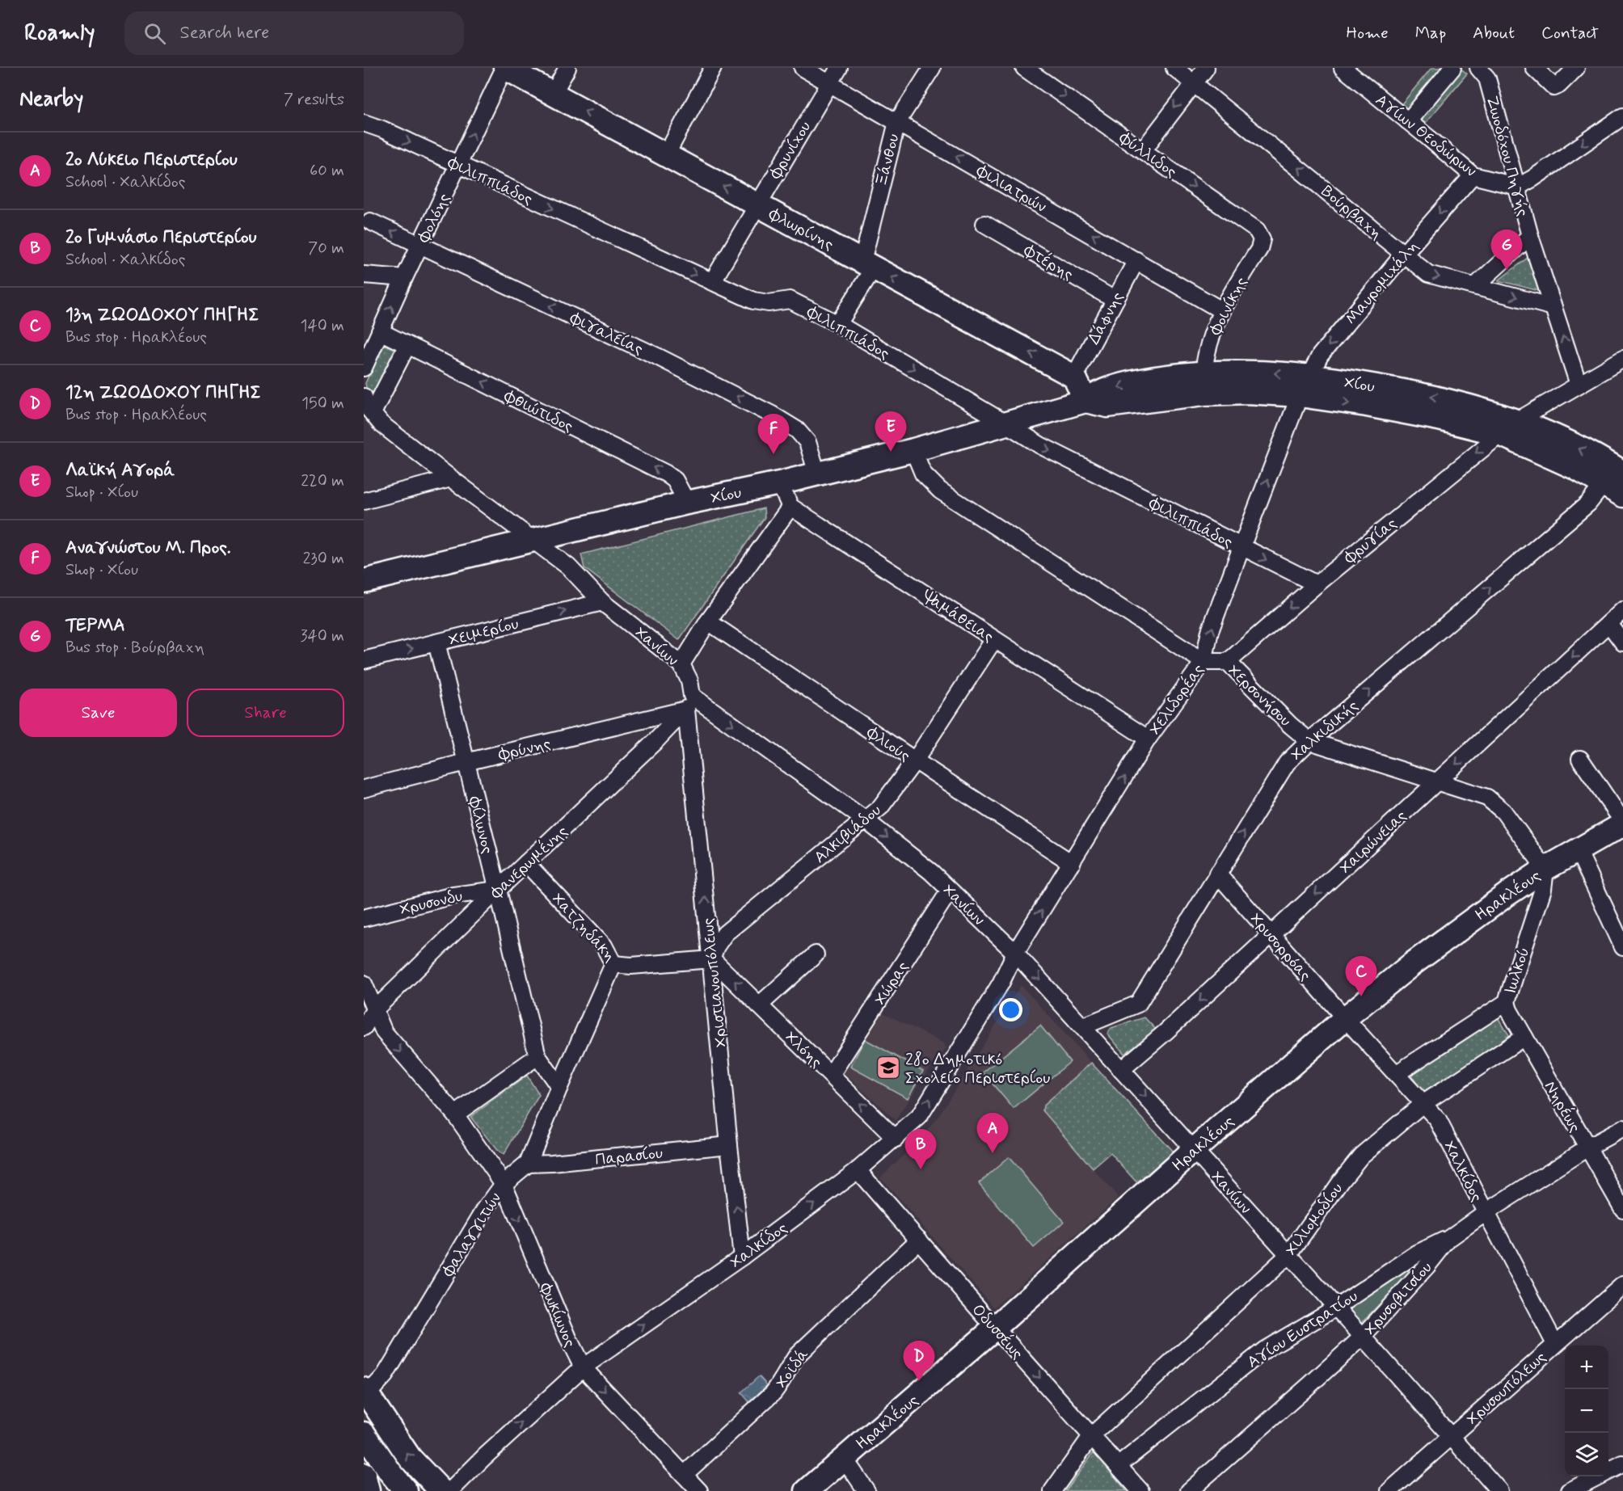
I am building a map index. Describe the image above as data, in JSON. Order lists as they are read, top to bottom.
{
  "streets": {
    "street": [
      "Αγίων Θεοδώρων",
      "Φρυνίχου",
      "Φύλλιδος",
      "Ζωοδόχου Πηγής",
      "Ξάνθου",
      "Φιλιππιάδος",
      "Φιλιατρών",
      "Βούρβαχη",
      "Φολόης",
      "Φλωρίνης",
      "Φτέρης",
      "Μαυρομιχάλη",
      "Φοινίκης",
      "Δάφνης",
      "Φιγαλείας",
      "Χίου",
      "Φθιώτιδος",
      "Φρυγίας",
      "Ψαμάθειας",
      "Χειμερίου",
      "Χανίων",
      "Χερσονήσου",
      "Χελιδορέας",
      "Χαλκιδικής",
      "Φλιούς",
      "Φρύνης",
      "Φίλωνος",
      "Αλκιβιάδου",
      "Χαιρώνειας",
      "Φανερωμένης",
      "Ηρακλέους",
      "Χρυσονδυ",
      "Χατζηδάκη",
      "Χρυσορρόας",
      "Ιωλκού",
      "Χριστιανουπόλεως",
      "Χώρας",
      "Χλόης",
      "Νηρέως",
      "Παρασίου",
      "Χαλκίδος",
      "Χιλιομοδίου",
      "Φαλαγγιτών",
      "Χρυσοβιτσίου",
      "Φωκίωνος",
      "Αγίου Ευστρατίου",
      "Οδυσσέως",
      "Χοϊδά",
      "Χρυσουπόλεως"
    ]
  },
  "crossings": [
    ["Αγίων Θεοδώρων", "Ζωοδόχου Πηγής"],
    ["Αγίων Θεοδώρων", "Μαυρομιχάλη"],
    ["Φρυνίχου", "Φιλιππιάδος"],
    ["Φρυνίχου", "Φιλιατρών"],
    ["Φρυνίχου", "Φλωρίνης"],
    ["Φύλλιδος", "Φοινίκης"],
    ["Ζωοδόχου Πηγής", "Βούρβαχη"],
    ["Ζωοδόχου Πηγής", "Φρυγίας"],
    ["Ξάνθου", "Φιλιππιάδος"],
    ["Ξάνθου", "Φιλιατρών"],
    ["Ξάνθου", "Φλωρίνης"],
    ["Φιλιππιάδος", "Φολόης"],
    ["Φιλιππιάδος", "Χίου"],
    ["Φιλιππιάδος", "Φρυγίας"],
    ["Φιλιππιάδος", "Χελιδορέας"],
    ["Φιλιατρών", "Φοινίκης"],
    ["Φιλιατρών", "Δάφνης"],
    ["Βούρβαχη", "Μαυρομιχάλη"],
    ["Φολόης", "Φλωρίνης"],
    ["Φολόης", "Φιγαλείας"],
    ["Φολόης", "Φθιώτιδος"],
    ["Φλωρίνης", "Δάφνης"],
    ["Φτέρης", "Δάφνης"],
    ["Μαυρομιχάλη", "Χίου"],
    ["Μαυρομιχάλη", "Χελιδορέας"],
    ["Φοινίκης", "Χίου"],
    ["Φιγαλείας", "Χίου"],
    ["Χίου", "Φθιώτιδος"],
    ["Χίου", "Φρυγίας"],
    ["Χίου", "Χανίων"],
    ["Χίου", "Χελιδορέας"],
    ["Χίου", "Χαλκιδικής"],
    ["Φρυγίας", "Χερσονήσου"],
    ["Ψαμάθειας", "Χελιδορέας"],
    ["Ψαμάθειας", "Αλκιβιάδου"],
    ["Χειμερίου", "Χανίων"],
    ["Χειμερίου", "Φίλωνος"],
    ["Χανίων", "Χελιδορέας"],
    ["Χανίων", "Χαλκιδικής"],
    ["Χανίων", "Φρύνης"],
    ["Χανίων", "Αλκιβιάδου"],
    ["Χανίων", "Χαιρώνειας"],
    ["Χανίων", "Φανερωμένης"],
    ["Χανίων", "Ηρακλέους"],
    ["Χανίων", "Χριστιανουπόλεως"],
    ["Χανίων", "Χώρας"],
    ["Χανίων", "Χαλκίδος"],
    ["Χανίων", "Χιλιομοδίου"],
    ["Χανίων", "Χρυσοβιτσίου"],
    ["Χανίων", "Αγίου Ευστρατίου"],
    ["Χανίων", "Χρυσουπόλεως"],
    ["Χερσονήσου", "Χελιδορέας"],
    ["Χερσονήσου", "Χαλκιδικής"],
    ["Χερσονήσου", "Χαιρώνειας"],
    ["Χερσονήσου", "Ηρακλέους"],
    ["Χερσονήσου", "Ιωλκού"],
    ["Χελιδορέας", "Φλιούς"],
    ["Χελιδορέας", "Χαλκίδος"],
    ["Χαλκιδικής", "Χρυσορρόας"],
    ["Φλιούς", "Αλκιβιάδου"],
    ["Φρύνης", "Φίλωνος"],
    ["Φρύνης", "Φανερωμένης"],
    ["Φρύνης", "Χριστιανουπόλεως"],
    ["Φίλωνος", "Φανερωμένης"],
    ["Φίλωνος", "Χρυσονδυ"],
    ["Φίλωνος", "Φαλαγγιτών"],
    ["Αλκιβιάδου", "Χατζηδάκη"],
    ["Αλκιβιάδου", "Χριστιανουπόλεως"],
    ["Αλκιβιάδου", "Χλόης"],
    ["Χαιρώνειας", "Χρυσορρόας"],
    ["Φανερωμένης", "Χρυσονδυ"],
    ["Φανερωμένης", "Χατζηδάκη"],
    ["Φανερωμένης", "Χριστιανουπόλεως"],
    ["Φανερωμένης", "Φωκίωνος"],
    ["Ηρακλέους", "Χρυσορρόας"],
    ["Ηρακλέους", "Ιωλκού"],
    ["Ηρακλέους", "Χαλκίδος"],
    ["Ηρακλέους", "Οδυσσέως"],
    ["Χατζηδάκη", "Χριστιανουπόλεως"],
    ["Χατζηδάκη", "Χλόης"],
    ["Χατζηδάκη", "Φαλαγγιτών"],
    ["Χρυσορρόας", "Χαλκίδος"],
    ["Ιωλκού", "Νηρέως"],
    ["Ιωλκού", "Χαλκίδος"],
    ["Χριστιανουπόλεως", "Χλόης"],
    ["Χριστιανουπόλεως", "Παρασίου"],
    ["Χριστιανουπόλεως", "Χαλκίδος"],
    ["Χώρας", "Χλόης"],
    ["Χλόης", "Χαλκίδος"],
    ["Νηρέως", "Χιλιομοδίου"],
    ["Νηρέως", "Χρυσοβιτσίου"],
    ["Παρασίου", "Φαλαγγιτών"],
    ["Χαλκίδος", "Χιλιομοδίου"],
    ["Χαλκίδος", "Χρυσοβιτσίου"],
    ["Χαλκίδος", "Φωκίωνος"],
    ["Χαλκίδος", "Οδυσσέως"],
    ["Χαλκίδος", "Χρυσουπόλεως"],
    ["Χιλιομοδίου", "Οδυσσέως"],
    ["Φαλαγγιτών", "Φωκίωνος"],
    ["Χρυσοβιτσίου", "Αγίου Ευστρατίου"],
    ["Φωκίωνος", "Χοϊδά"],
    ["Αγίου Ευστρατίου", "Οδυσσέως"],
    ["Οδυσσέως", "Χοϊδά"]
  ],
  "one_way": [
    "Φύλλιδος",
    "Φιλιατρών",
    "Φολόης",
    "Φλωρίνης",
    "Μαυρομιχάλη",
    "Φιγαλείας",
    "Φθιώτιδος",
    "Φρυγίας",
    "Χειμερίου",
    "Χελιδορέας",
    "Χαλκιδικής",
    "Χαιρώνειας",
    "Χριστιανουπόλεως",
    "Χλόης",
    "Χαλκίδος",
    "Φωκίωνος"
  ],
  "places": {
    "school or university": ["28ο Δημοτικό Σχολείο Περιστερίου"]
  },
  "page": {
    "header": "Roamly",
    "search": "Search here",
    "nav": [
      "Home",
      "Map",
      "About",
      "Contact"
    ],
    "heading": ["Nearby", "7 results"],
    "list": [
      {
        "mark": "A",
        "name": "2ο Λύκειο Περιστερίου",
        "note": "School · Χαλκίδος",
        "value": "60 m"
      },
      {
        "mark": "B",
        "name": "2ο Γυμνάσιο Περιστερίου",
        "note": "School · Χαλκίδος",
        "value": "70 m"
      },
      {
        "mark": "C",
        "name": "13η ΖΩΟΔΟΧΟΥ ΠΗΓΗΣ",
        "note": "Bus stop · Ηρακλέους",
        "value": "140 m"
      },
      {
        "mark": "D",
        "name": "12η ΖΩΟΔΟΧΟΥ ΠΗΓΗΣ",
        "note": "Bus stop · Ηρακλέους",
        "value": "150 m"
      },
      {
        "mark": "E",
        "name": "Λαϊκή Αγορά",
        "note": "Shop · Χίου",
        "value": "220 m"
      },
      {
        "mark": "F",
        "name": "Αναγνώστου Μ. Προς.",
        "note": "Shop · Χίου",
        "value": "230 m"
      },
      {
        "mark": "G",
        "name": "ΤΕΡΜΑ",
        "note": "Bus stop · Βούρβαχη",
        "value": "340 m"
      }
    ],
    "pins": [
      "G",
      "E",
      "F",
      "C",
      "A",
      "B",
      "D"
    ],
    "buttons": ["Save", "Share"],
    "map_buttons": ["+", "−"]
  }
}
